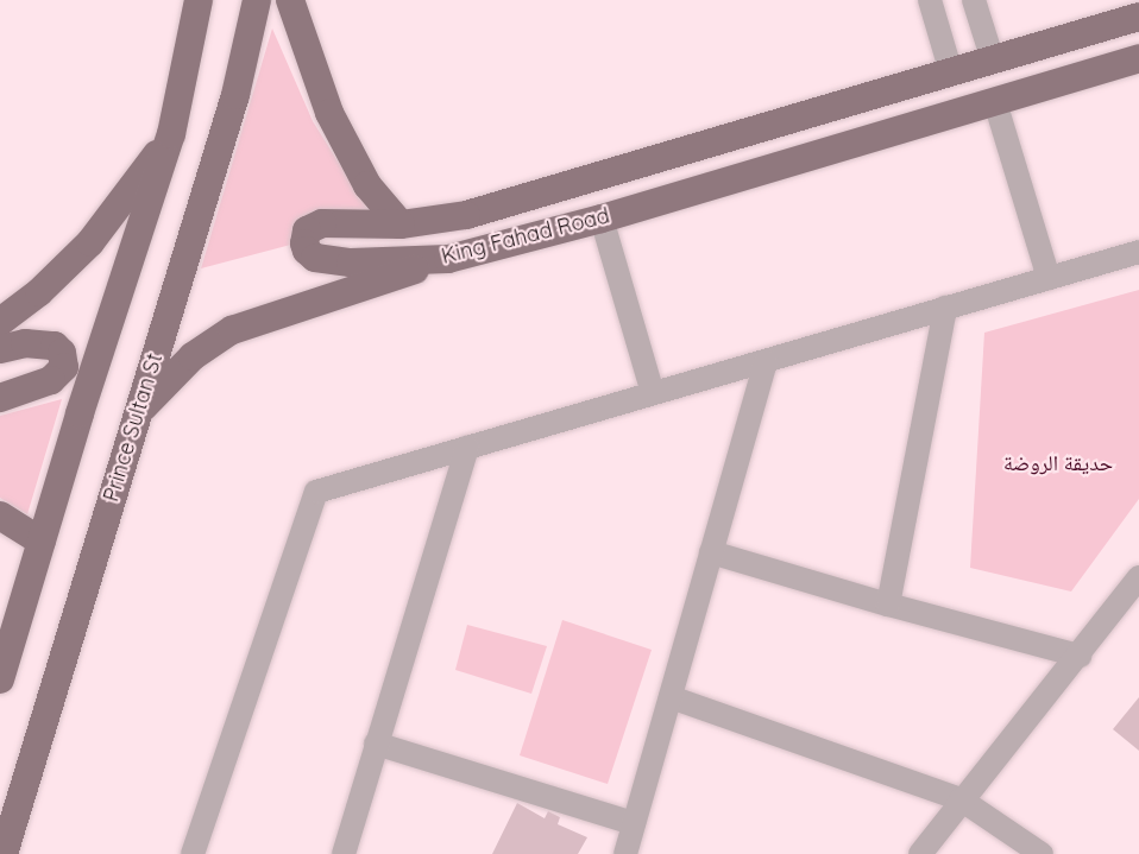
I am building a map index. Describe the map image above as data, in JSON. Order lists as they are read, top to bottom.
{
  "streets": {
    "main road": ["King Fahad Road", "Prince Sultan St"]
  },
  "parks": ["حديقة الروضة"]
}
